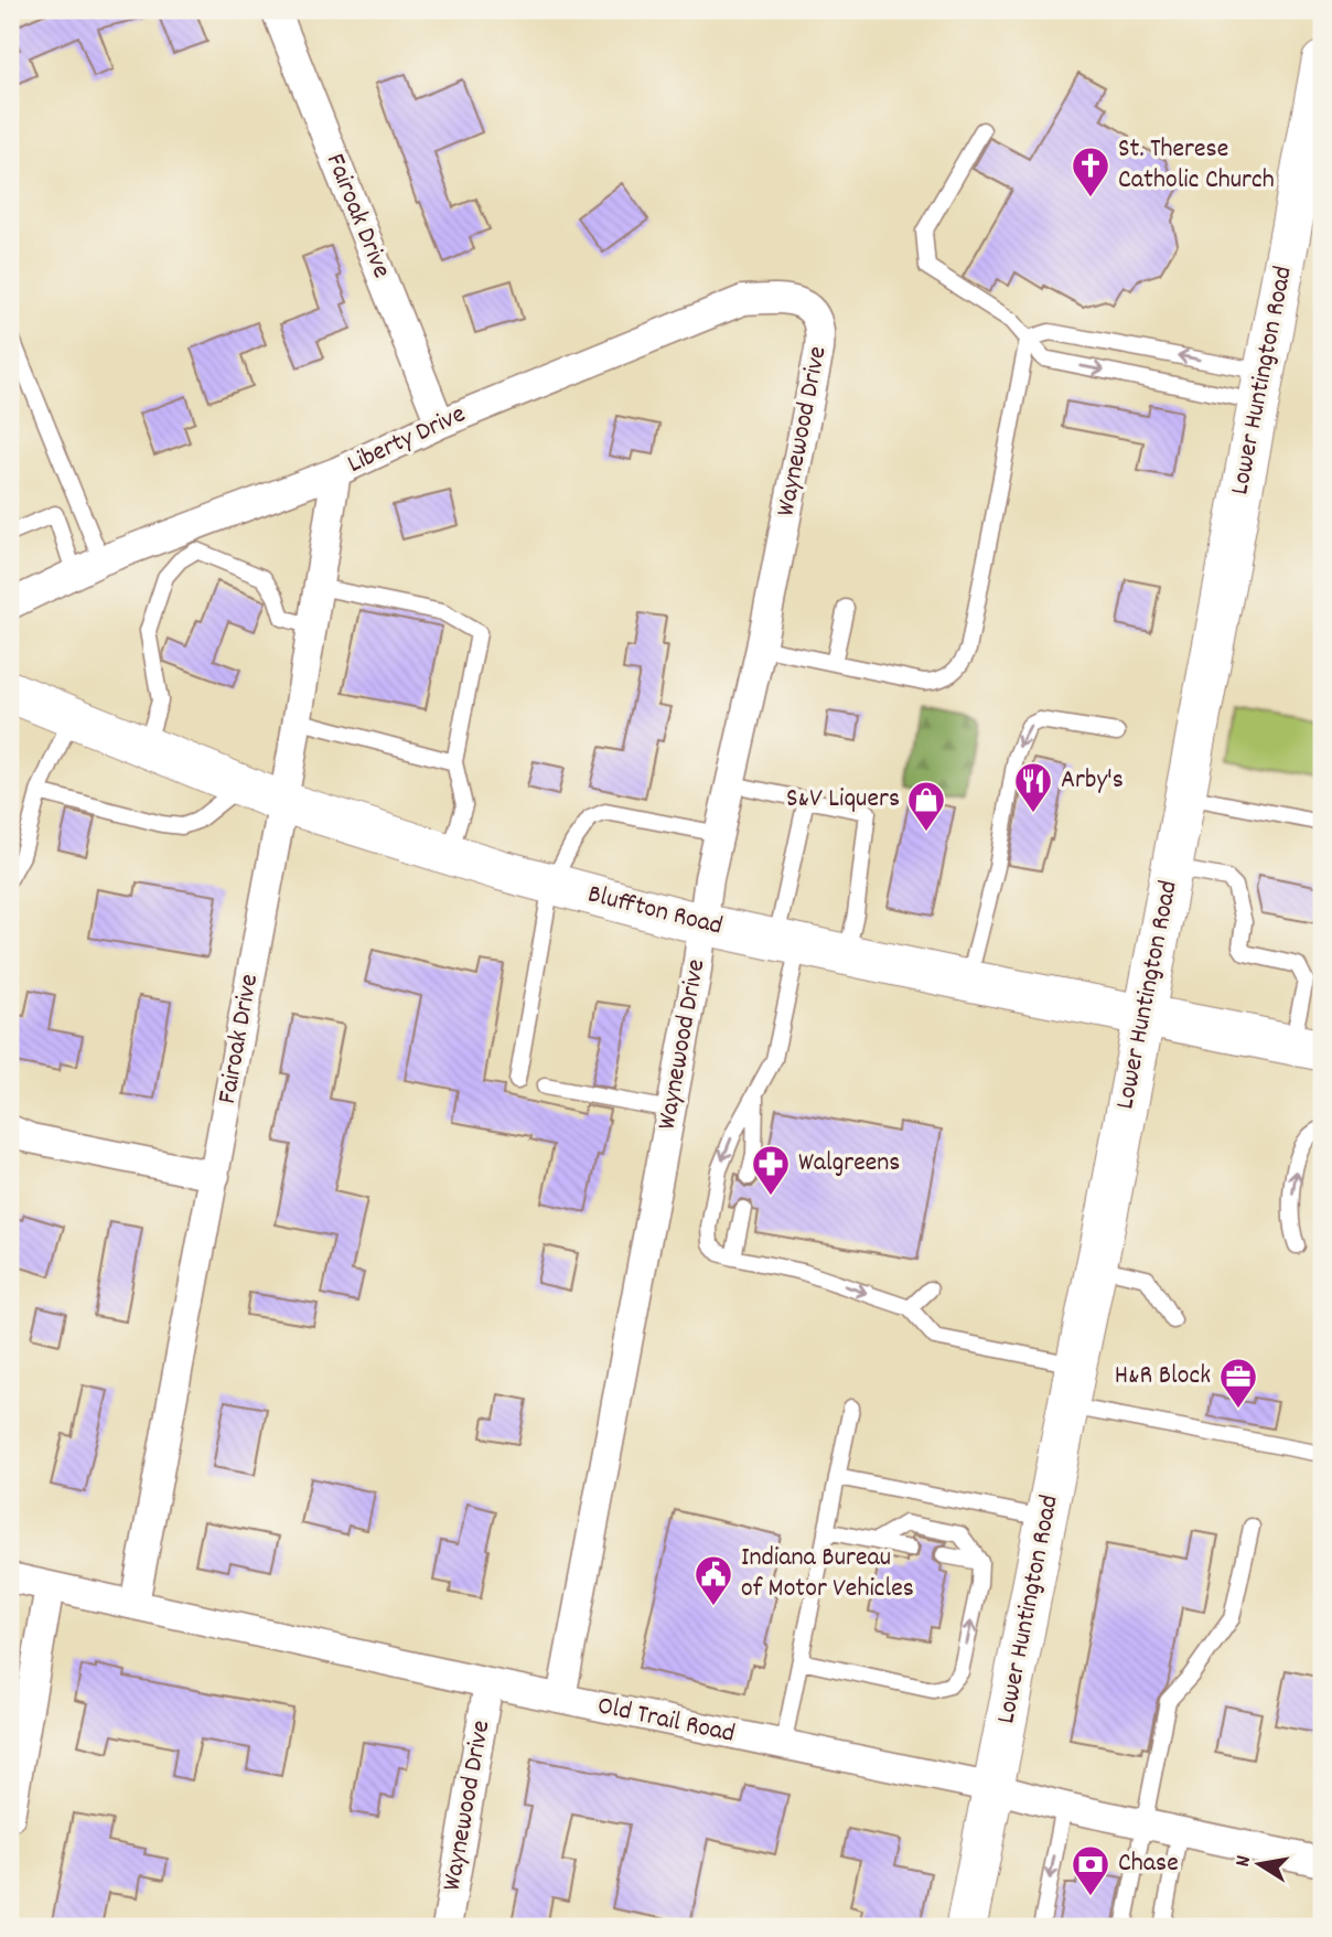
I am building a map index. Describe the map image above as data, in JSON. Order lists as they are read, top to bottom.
{
  "streets": {
    "main road": ["Lower Huntington Road", "Bluffton Road"],
    "street": [
      "Fairoak Drive",
      "Waynewood Drive",
      "Liberty Drive",
      "Old Trail Road"
    ]
  },
  "crossings": [
    ["Fairoak Drive", "Liberty Drive"],
    ["Fairoak Drive", "Bluffton Road"],
    ["Fairoak Drive", "Old Trail Road"],
    ["Lower Huntington Road", "Bluffton Road"],
    ["Lower Huntington Road", "Old Trail Road"],
    ["Waynewood Drive", "Liberty Drive"],
    ["Waynewood Drive", "Bluffton Road"],
    ["Waynewood Drive", "Old Trail Road"]
  ],
  "places": {
    "church": ["St. Therese Catholic Church"],
    "restaurant": ["Arby's"],
    "shop": ["S&V Liquers"],
    "pharmacy": ["Walgreens"],
    "office": ["H&R Block"],
    "public building": ["Indiana Bureau of Motor Vehicles"],
    "bank": ["Chase"]
  },
  "north": "left"
}
